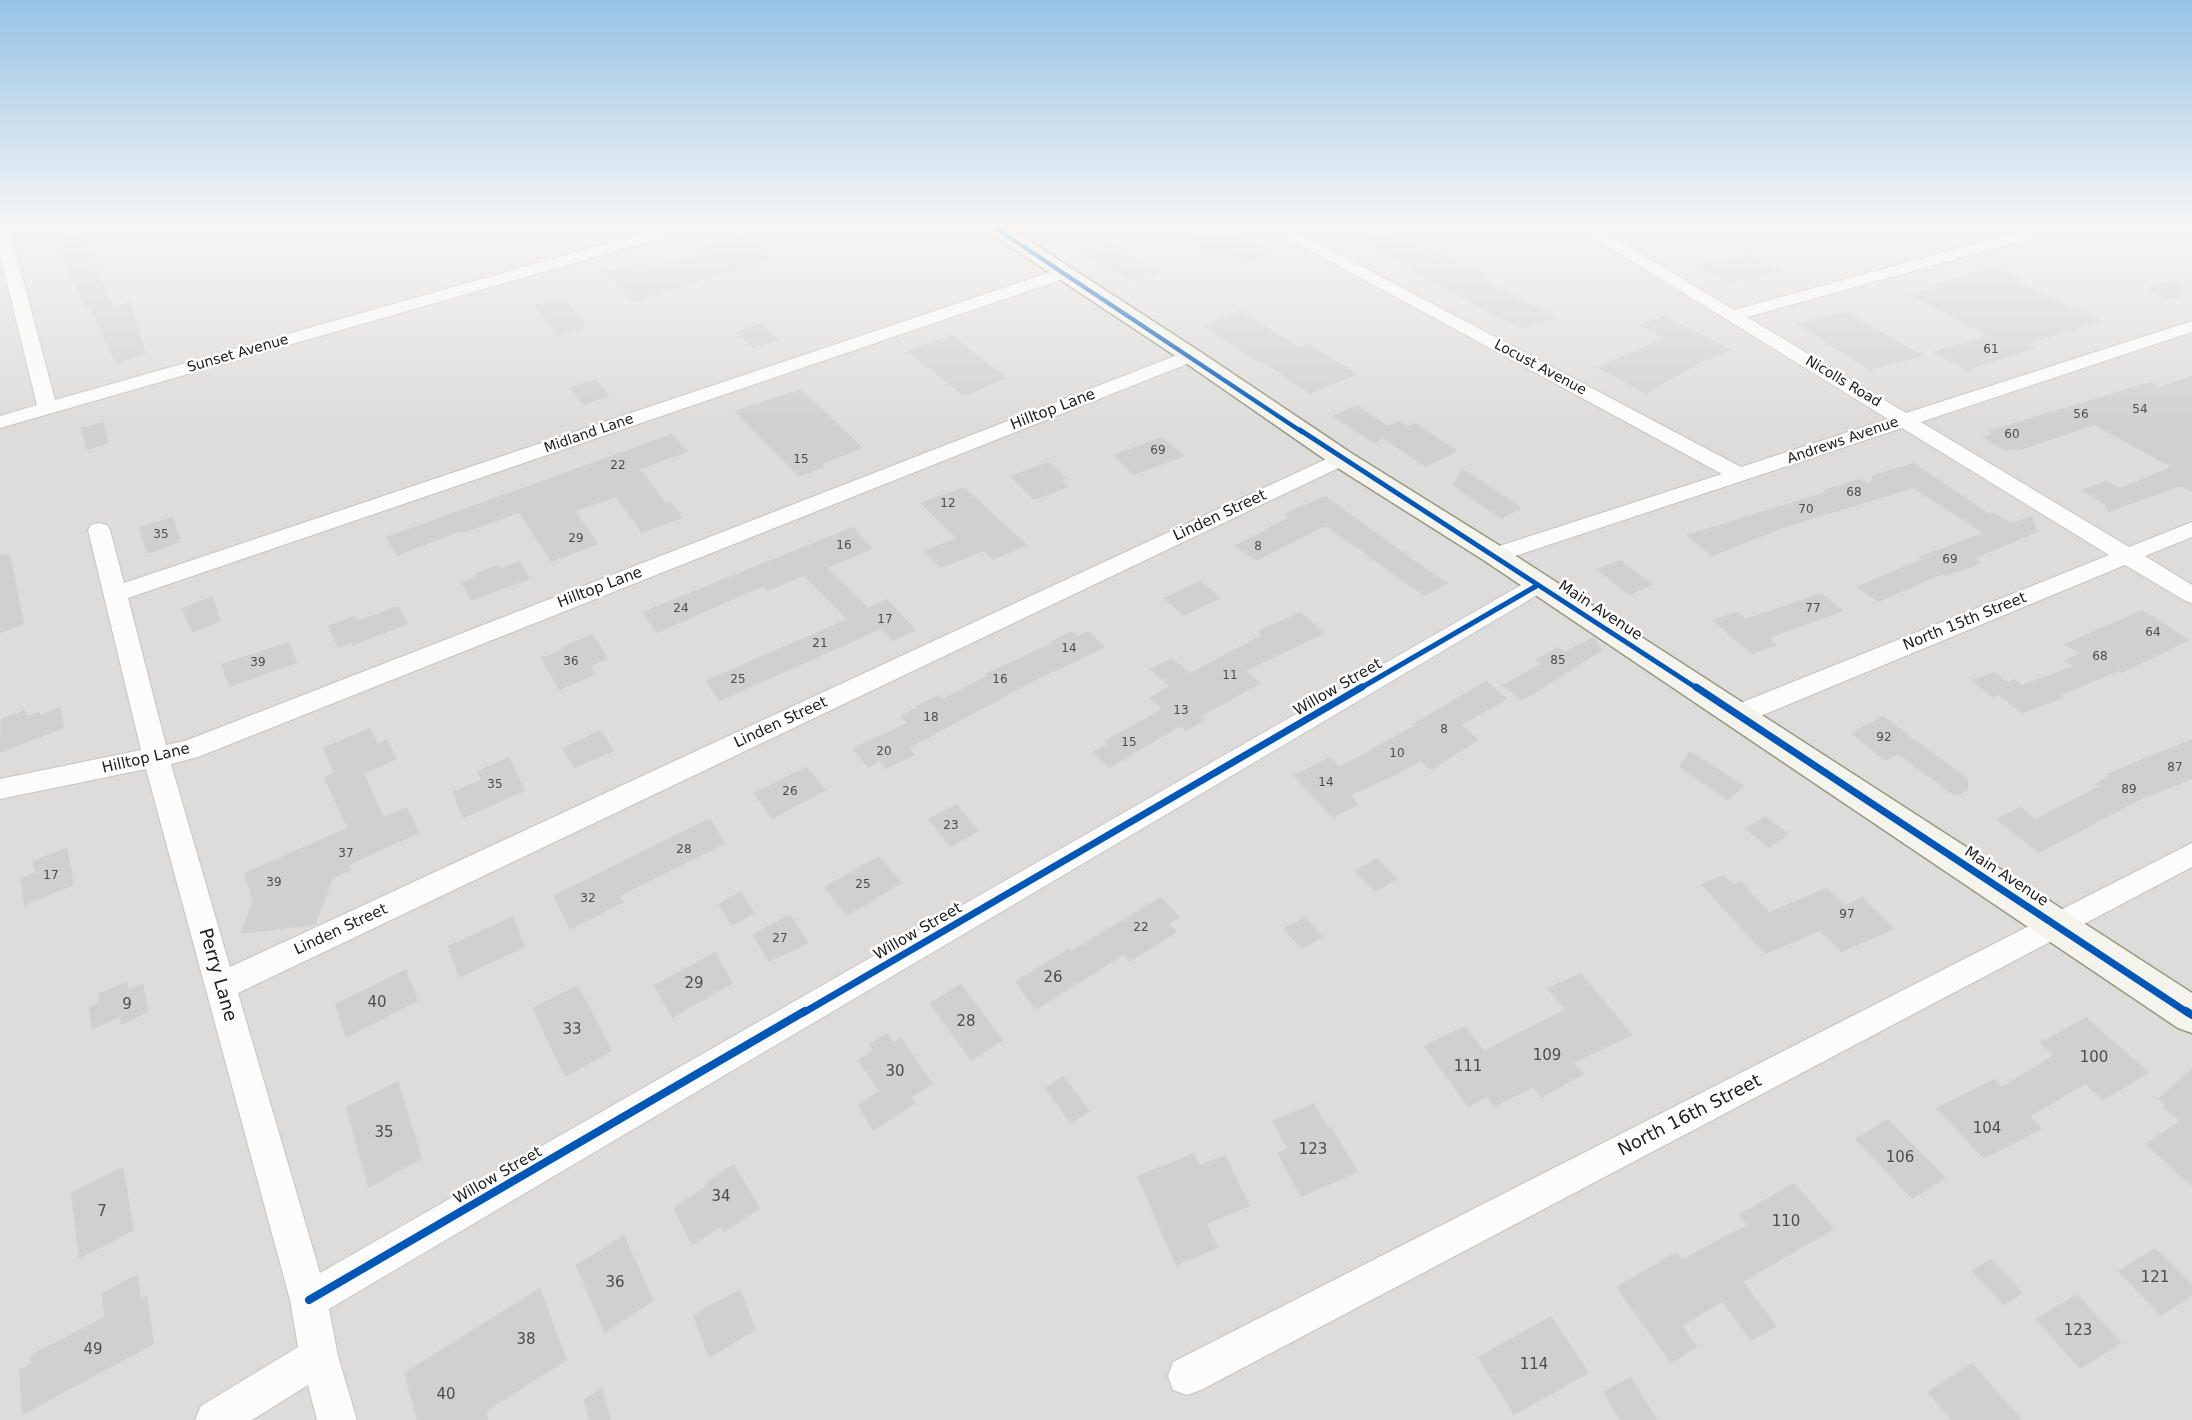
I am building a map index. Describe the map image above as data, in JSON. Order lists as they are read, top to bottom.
{
  "streets": {
    "street": [
      "Sunset Avenue",
      "Locust Avenue",
      "Nicolls Road",
      "Hilltop Lane",
      "Midland Lane",
      "Andrews Avenue",
      "Linden Street",
      "Main Avenue",
      "North 15th Street",
      "Willow Street",
      "Perry Lane",
      "North 16th Street"
    ]
  },
  "crossings": [
    ["Locust Avenue", "Andrews Avenue"],
    ["Nicolls Road", "Andrews Avenue"],
    ["Nicolls Road", "North 15th Street"],
    ["Hilltop Lane", "Main Avenue"],
    ["Hilltop Lane", "Perry Lane"],
    ["Midland Lane", "Perry Lane"],
    ["Andrews Avenue", "Main Avenue"],
    ["Linden Street", "Main Avenue"],
    ["Linden Street", "Perry Lane"],
    ["Main Avenue", "North 15th Street"],
    ["Main Avenue", "Willow Street"],
    ["Main Avenue", "North 16th Street"],
    ["Willow Street", "Perry Lane"]
  ],
  "house_numbers": [
    "61",
    "54",
    "56",
    "60",
    "69",
    "15",
    "22",
    "68",
    "12",
    "70",
    "35",
    "29",
    "16",
    "8",
    "69",
    "24",
    "77",
    "17",
    "64",
    "21",
    "14",
    "68",
    "85",
    "36",
    "39",
    "11",
    "25",
    "16",
    "13",
    "18",
    "8",
    "92",
    "15",
    "20",
    "10",
    "87",
    "14",
    "35",
    "89",
    "26",
    "23",
    "28",
    "37",
    "17",
    "39",
    "25",
    "32",
    "97",
    "22",
    "27",
    "26",
    "29",
    "40",
    "9",
    "28",
    "33",
    "109",
    "100",
    "111",
    "30",
    "104",
    "35",
    "123",
    "106",
    "34",
    "7",
    "110",
    "121",
    "36",
    "123",
    "38",
    "49",
    "114",
    "40"
  ]
}
